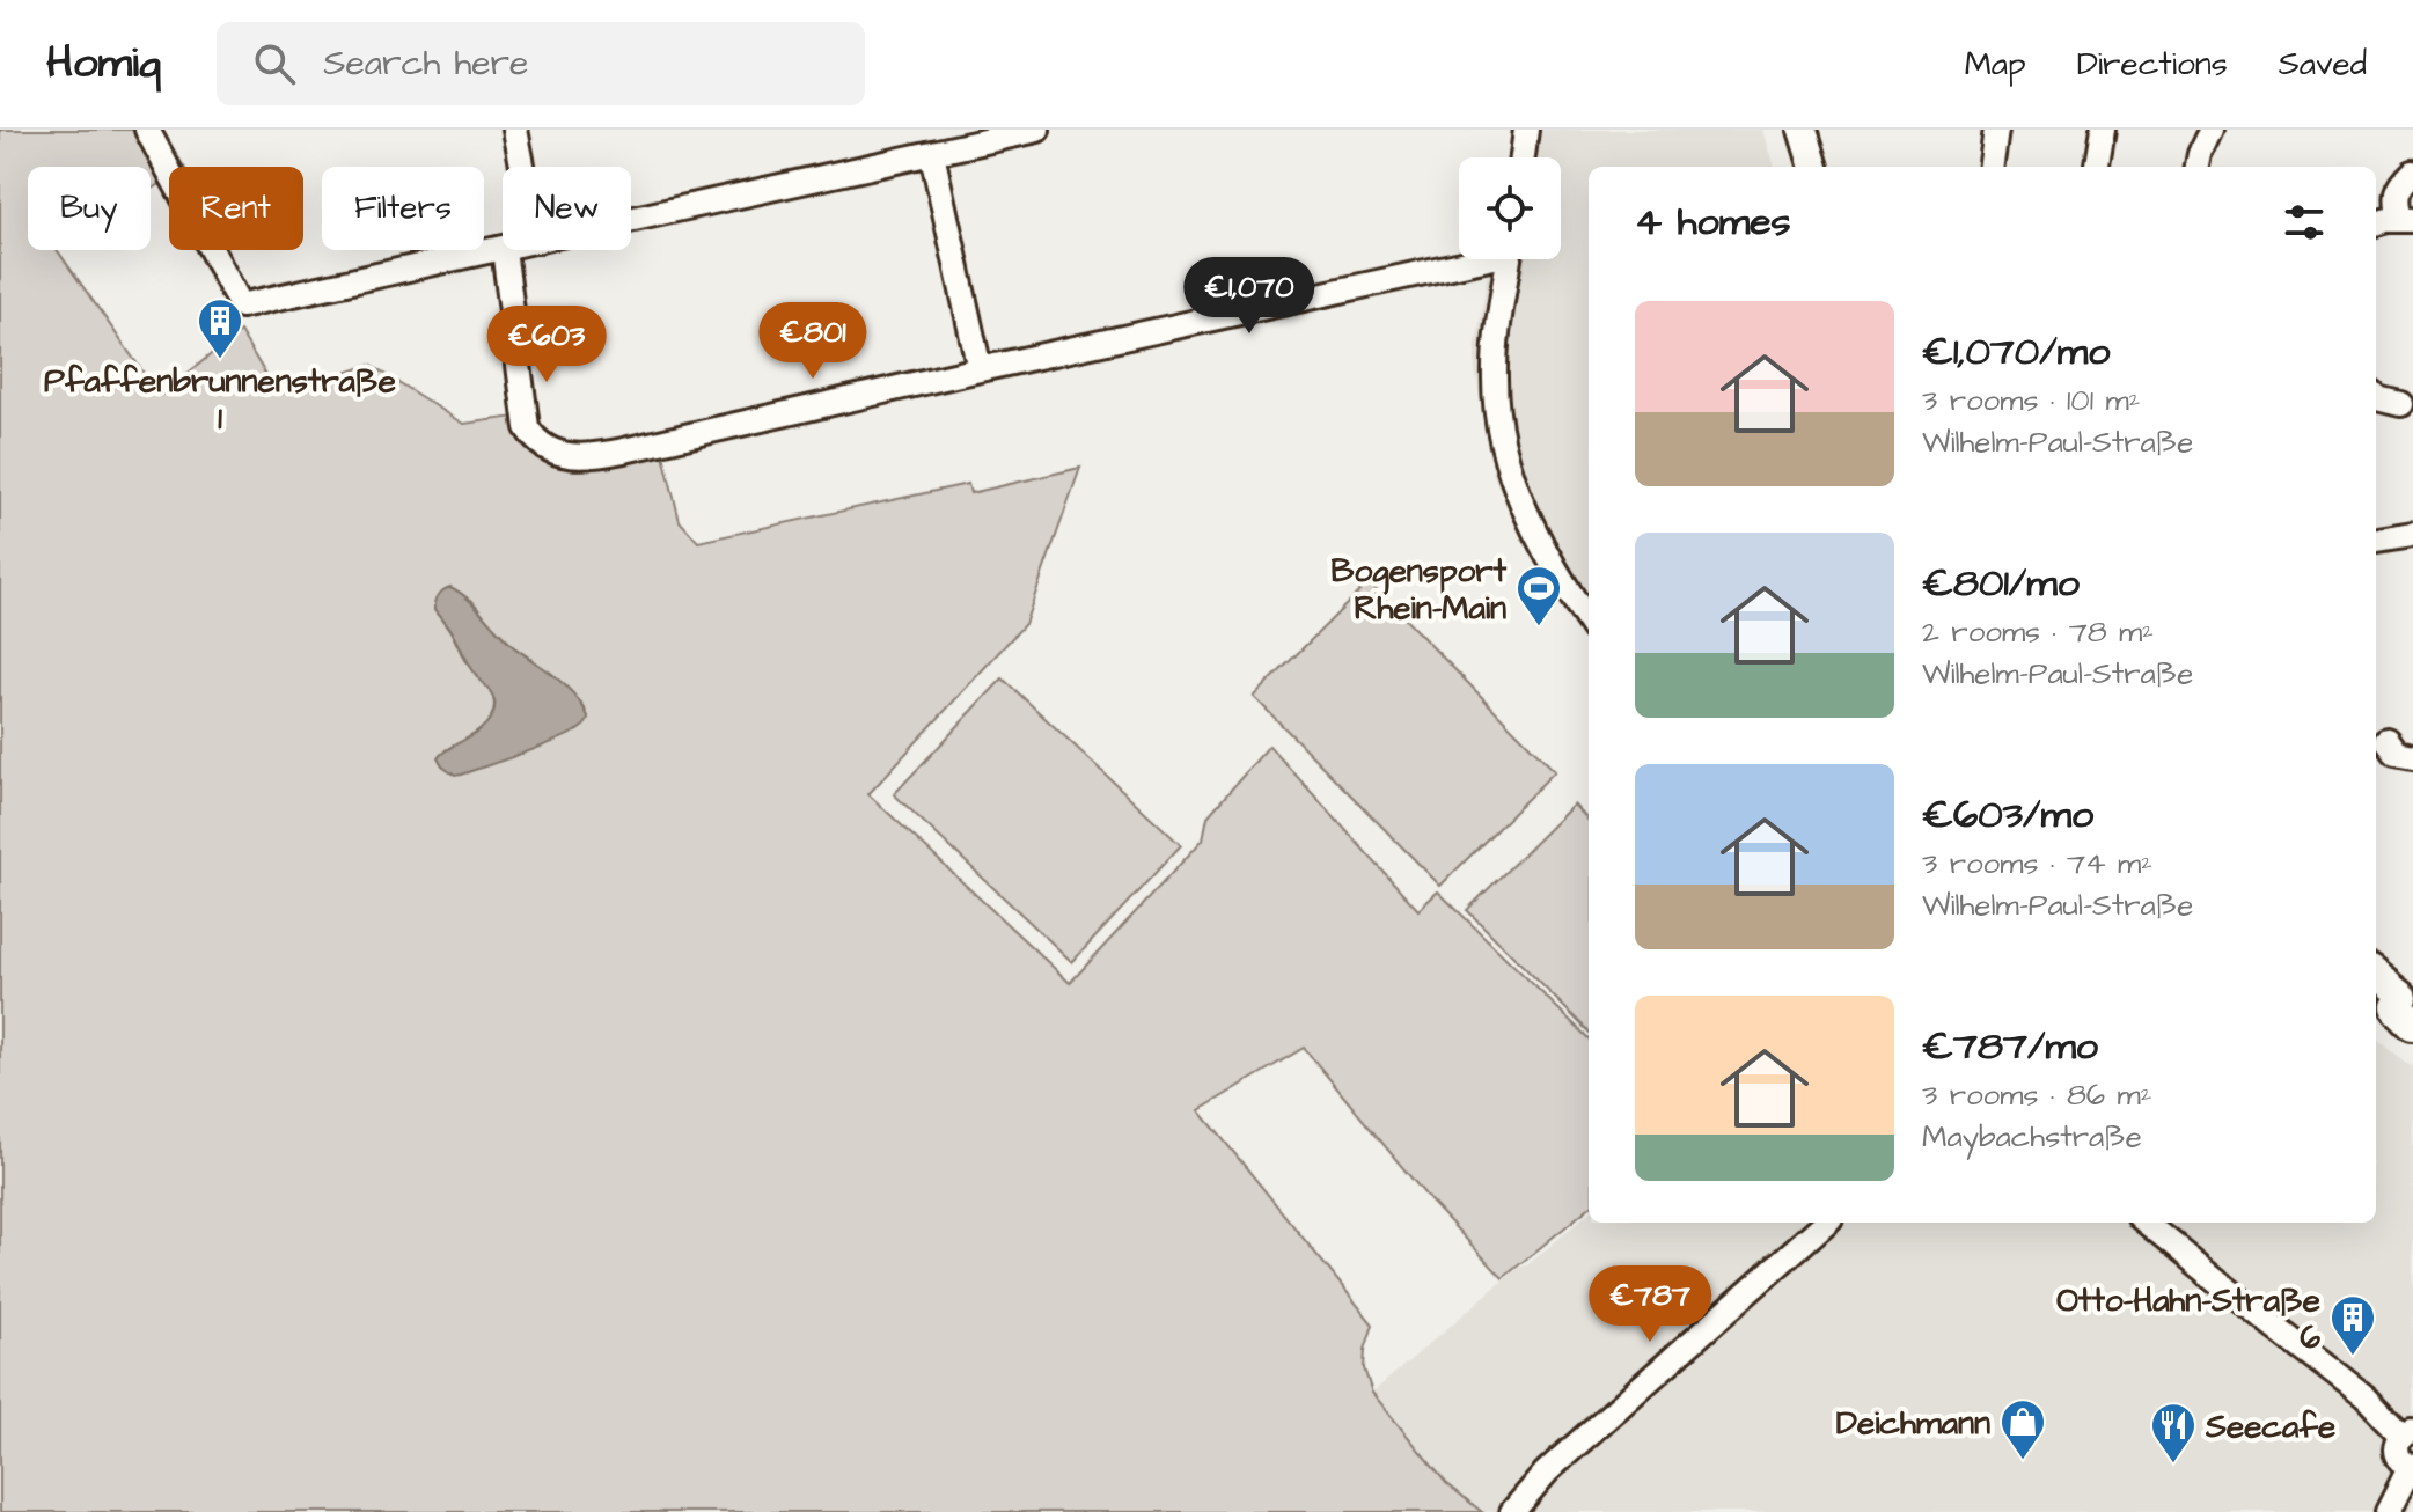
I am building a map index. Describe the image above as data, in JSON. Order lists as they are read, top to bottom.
{
  "places": {
    "building": ["Pfaffenbrunnenstraße 1", "Otto-Hahn-Straße 6"],
    "sports": ["Bogensport Rhein-Main"],
    "shop": ["Deichmann"],
    "restaurant": ["Seecafe"]
  },
  "page": {
    "header": "Homiq",
    "search": "Search here",
    "nav": ["Map", "Directions", "Saved"],
    "chip": [
      "Buy",
      "Rent",
      "Filters",
      "New"
    ],
    "heading": "4 homes",
    "price": [
      "€1,070",
      "€801",
      "€603",
      "€787"
    ],
    "list": [
      {
        "name": "€1,070/mo",
        "note": "3 rooms · 101 m² · Wilhelm-Paul-Straße"
      },
      {
        "name": "€801/mo",
        "note": "2 rooms · 78 m² · Wilhelm-Paul-Straße"
      },
      {
        "name": "€603/mo",
        "note": "3 rooms · 74 m² · Wilhelm-Paul-Straße"
      },
      {
        "name": "€787/mo",
        "note": "3 rooms · 86 m² · Maybachstraße"
      }
    ]
  }
}
